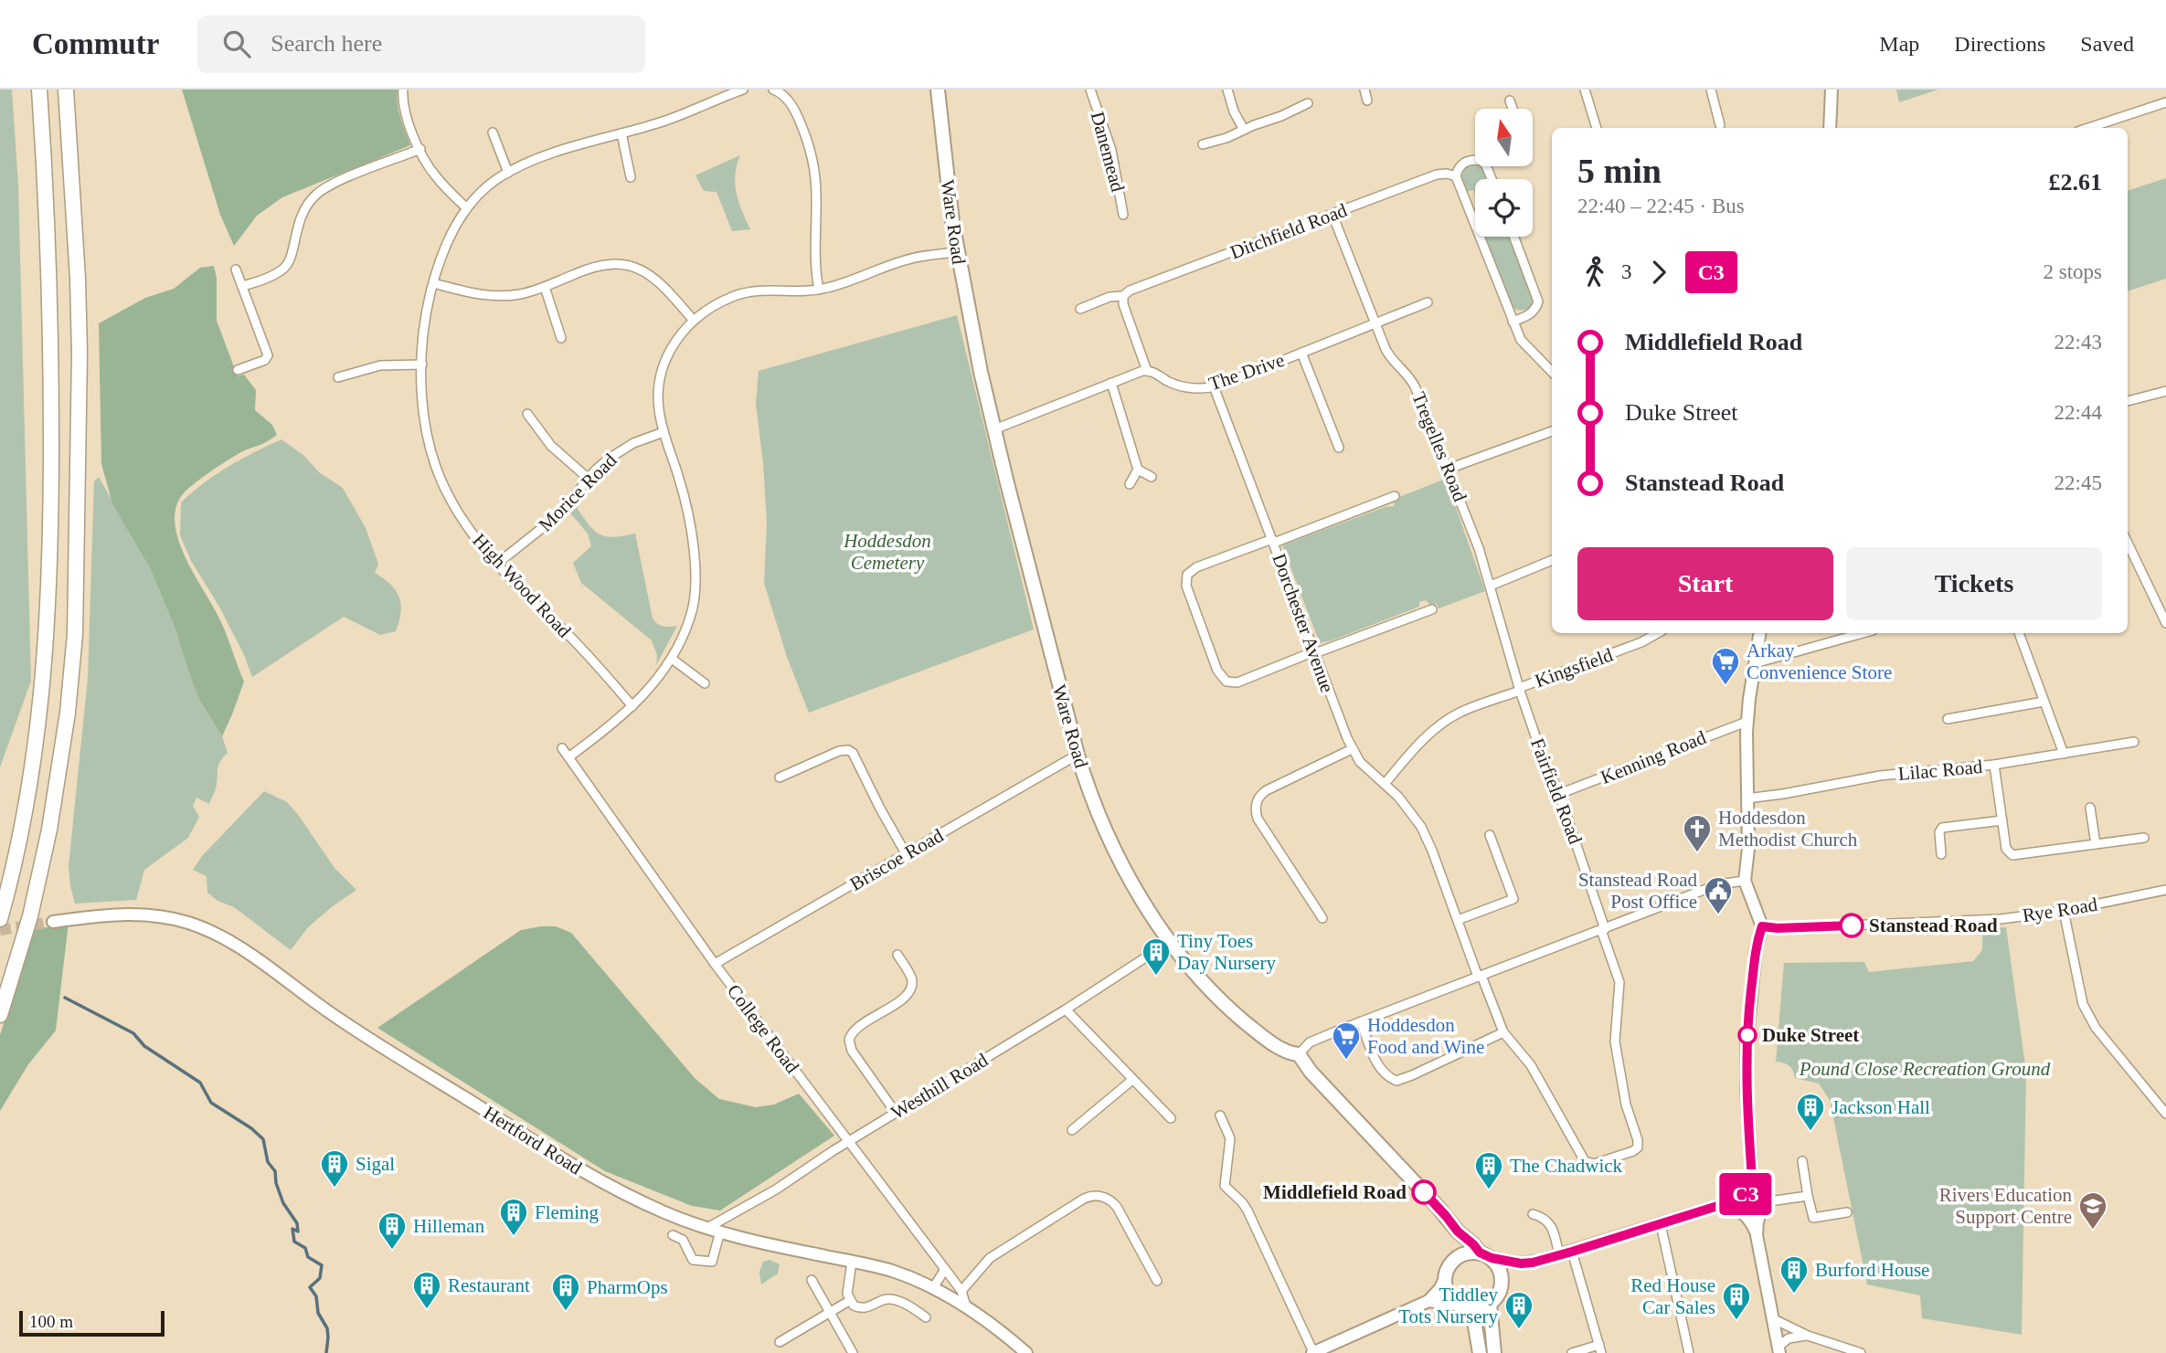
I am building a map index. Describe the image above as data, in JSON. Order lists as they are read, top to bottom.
{
  "streets": {
    "main road": ["Ware Road", "Hertford Road"],
    "street": [
      "Danemead",
      "Ditchfield Road",
      "The Drive",
      "Tregelles Road",
      "Morice Road",
      "High Wood Road",
      "Dorchester Avenue",
      "Kingsfield",
      "Kenning Road",
      "Lilac Road",
      "Fairfield Road",
      "Briscoe Road",
      "Rye Road",
      "College Road",
      "Westhill Road"
    ]
  },
  "crossings": [
    ["Ware Road", "Briscoe Road"],
    ["Ware Road", "Westhill Road"],
    ["Ditchfield Road", "Tregelles Road"],
    ["The Drive", "Tregelles Road"],
    ["The Drive", "Dorchester Avenue"],
    ["Tregelles Road", "Kingsfield"],
    ["Tregelles Road", "Fairfield Road"],
    ["Morice Road", "High Wood Road"],
    ["Dorchester Avenue", "Kingsfield"],
    ["Dorchester Avenue", "Fairfield Road"],
    ["Kingsfield", "Fairfield Road"],
    ["Kenning Road", "Fairfield Road"],
    ["Briscoe Road", "College Road"],
    ["College Road", "Westhill Road"],
    ["College Road", "Hertford Road"],
    ["Westhill Road", "Hertford Road"]
  ],
  "parks": ["Hoddesdon Cemetery", "Pound Close Recreation Ground"],
  "places": {
    "supermarket": ["Arkay Convenience Store", "Hoddesdon Food and Wine"],
    "church": ["Hoddesdon Methodist Church"],
    "public building": ["Stanstead Road Post Office"],
    "other": ["Stanstead Road", "Duke Street", "Middlefield Road"],
    "building": [
      "Tiny Toes Day Nursery",
      "Jackson Hall",
      "Sigal",
      "The Chadwick",
      "Fleming",
      "Hilleman",
      "Burford House",
      "Restaurant",
      "PharmOps",
      "Red House Car Sales",
      "Tiddley Tots Nursery"
    ],
    "school or university": ["Rivers Education Support Centre"]
  },
  "lines": ["bus line C3"],
  "scale_bar": "100 m",
  "north": "top",
  "page": {
    "header": "Commutr",
    "search": "Search here",
    "nav": ["Map", "Directions", "Saved"],
    "on_map": "C3",
    "heading": ["5 min", "22:40 – 22:45 · Bus", "£2.61"],
    "legs": ["3", "C3", "2 stops"],
    "list": [
      {
        "name": "Middlefield Road",
        "value": "22:43"
      },
      {
        "name": "Duke Street",
        "value": "22:44"
      },
      {
        "name": "Stanstead Road",
        "value": "22:45"
      }
    ],
    "buttons": ["Start", "Tickets"],
    "scale": "100 m"
  }
}
